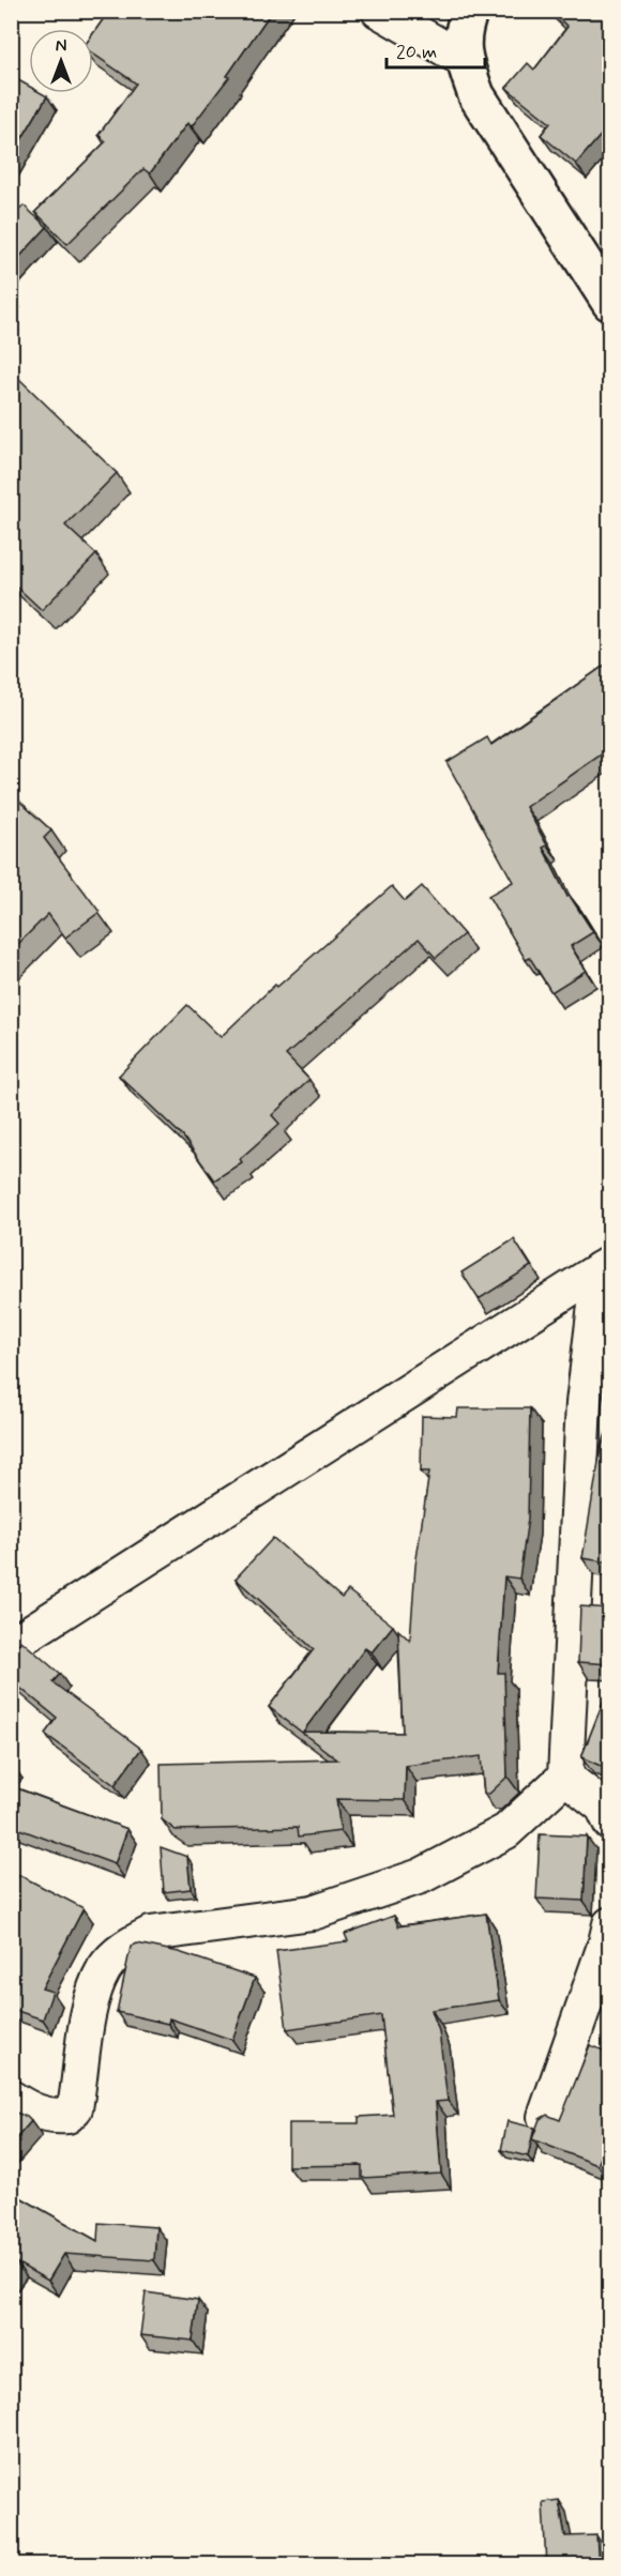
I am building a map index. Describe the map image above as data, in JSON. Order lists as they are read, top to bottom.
{
  "scale_bar": "20 m",
  "north": "top"
}
